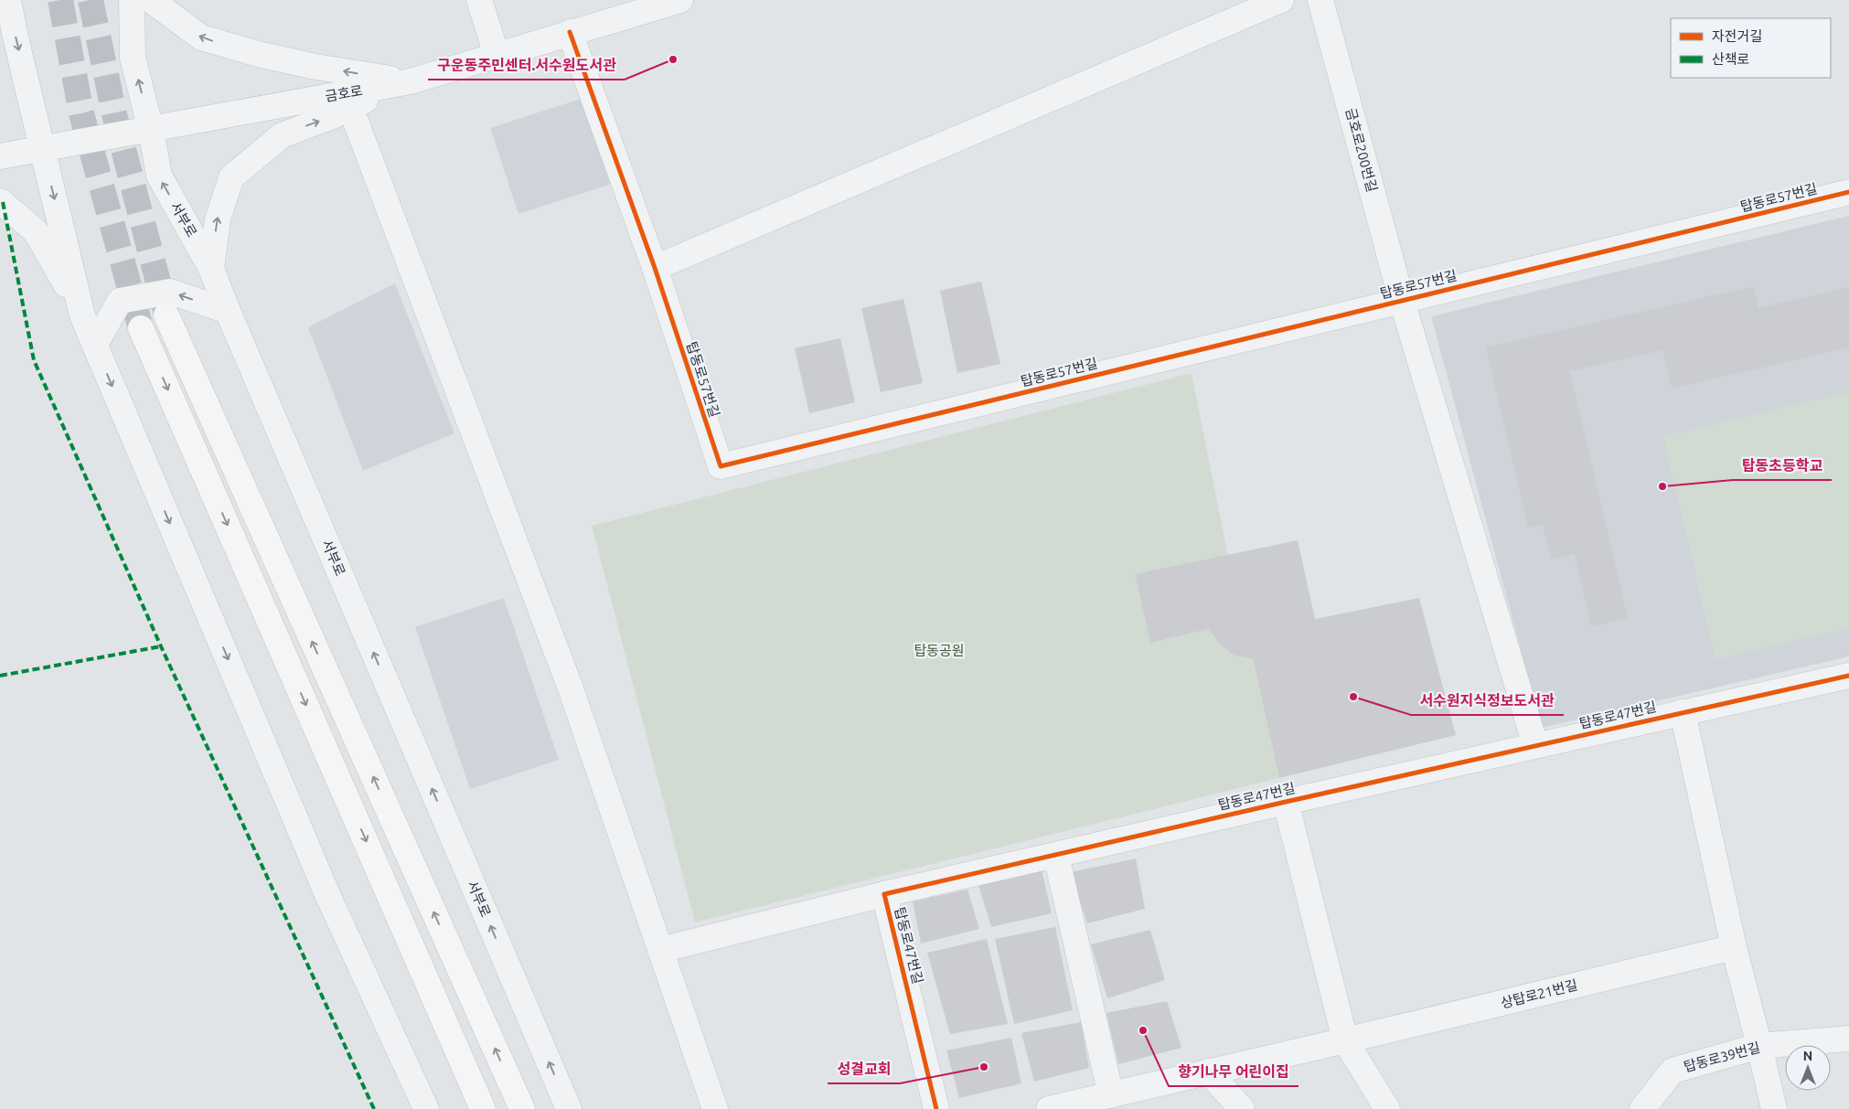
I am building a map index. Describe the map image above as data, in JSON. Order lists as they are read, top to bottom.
{
  "streets": {
    "street": [
      "금호로",
      "금호로200번길",
      "탑동로57번길",
      "서부로",
      "탑동로47번길",
      "상탑로21번길",
      "탑동로39번길"
    ]
  },
  "crossings": [
    ["금호로", "탑동로57번길"],
    ["금호로", "서부로"],
    ["금호로200번길", "탑동로57번길"],
    ["금호로200번길", "탑동로47번길"],
    ["탑동로47번길", "상탑로21번길"]
  ],
  "parks": ["탑동공원"],
  "places": [
    "구운동주민센터.서수원도서관",
    "탑동초등학교",
    "서수원지식정보도서관",
    "향기나무 어린이집",
    "성결교회"
  ],
  "legend": ["자전거길", "산책로"],
  "north": "top"
}
